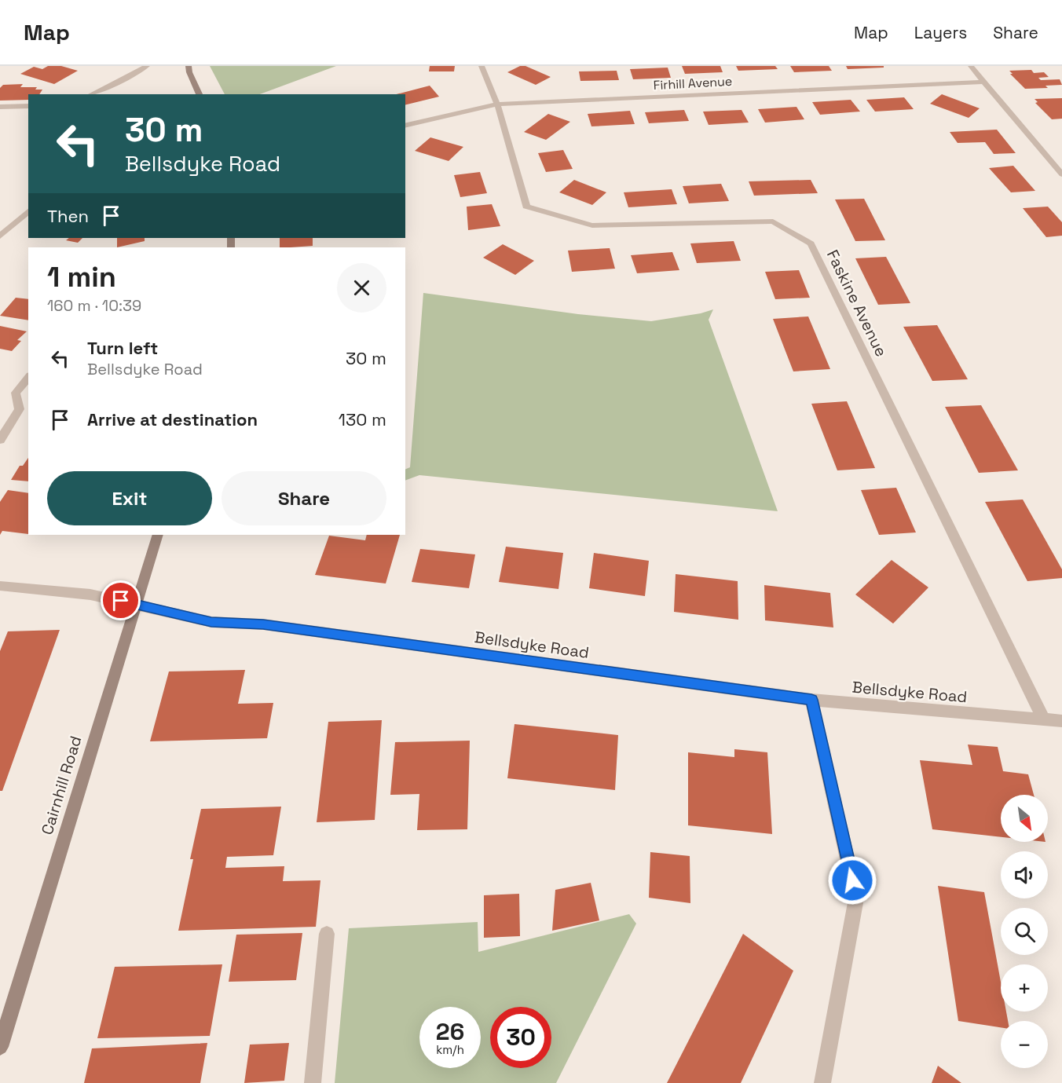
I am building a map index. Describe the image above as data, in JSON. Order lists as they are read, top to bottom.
{
  "streets": {
    "main road": ["Cairnhill Road"],
    "street": ["Firhill Avenue", "Faskine Avenue", "Bellsdyke Road"]
  },
  "crossings": [
    ["Firhill Avenue", "Faskine Avenue"],
    ["Faskine Avenue", "Bellsdyke Road"],
    ["Bellsdyke Road", "Cairnhill Road"]
  ],
  "north": "bottom right",
  "page": {
    "header": "Map",
    "nav": ["Map", "Layers", "Share"],
    "turn": ["30 m", "Bellsdyke Road"],
    "then": "Then",
    "heading": ["1 min", "160 m · 10:39"],
    "list": [
      {
        "name": "Turn left",
        "note": "Bellsdyke Road",
        "value": "30 m"
      },
      {
        "name": "Arrive at destination",
        "value": "130 m"
      }
    ],
    "buttons": ["Exit", "Share"],
    "map_buttons": ["+", "−"],
    "speed": "26 km/h",
    "limit": "30"
  }
}
